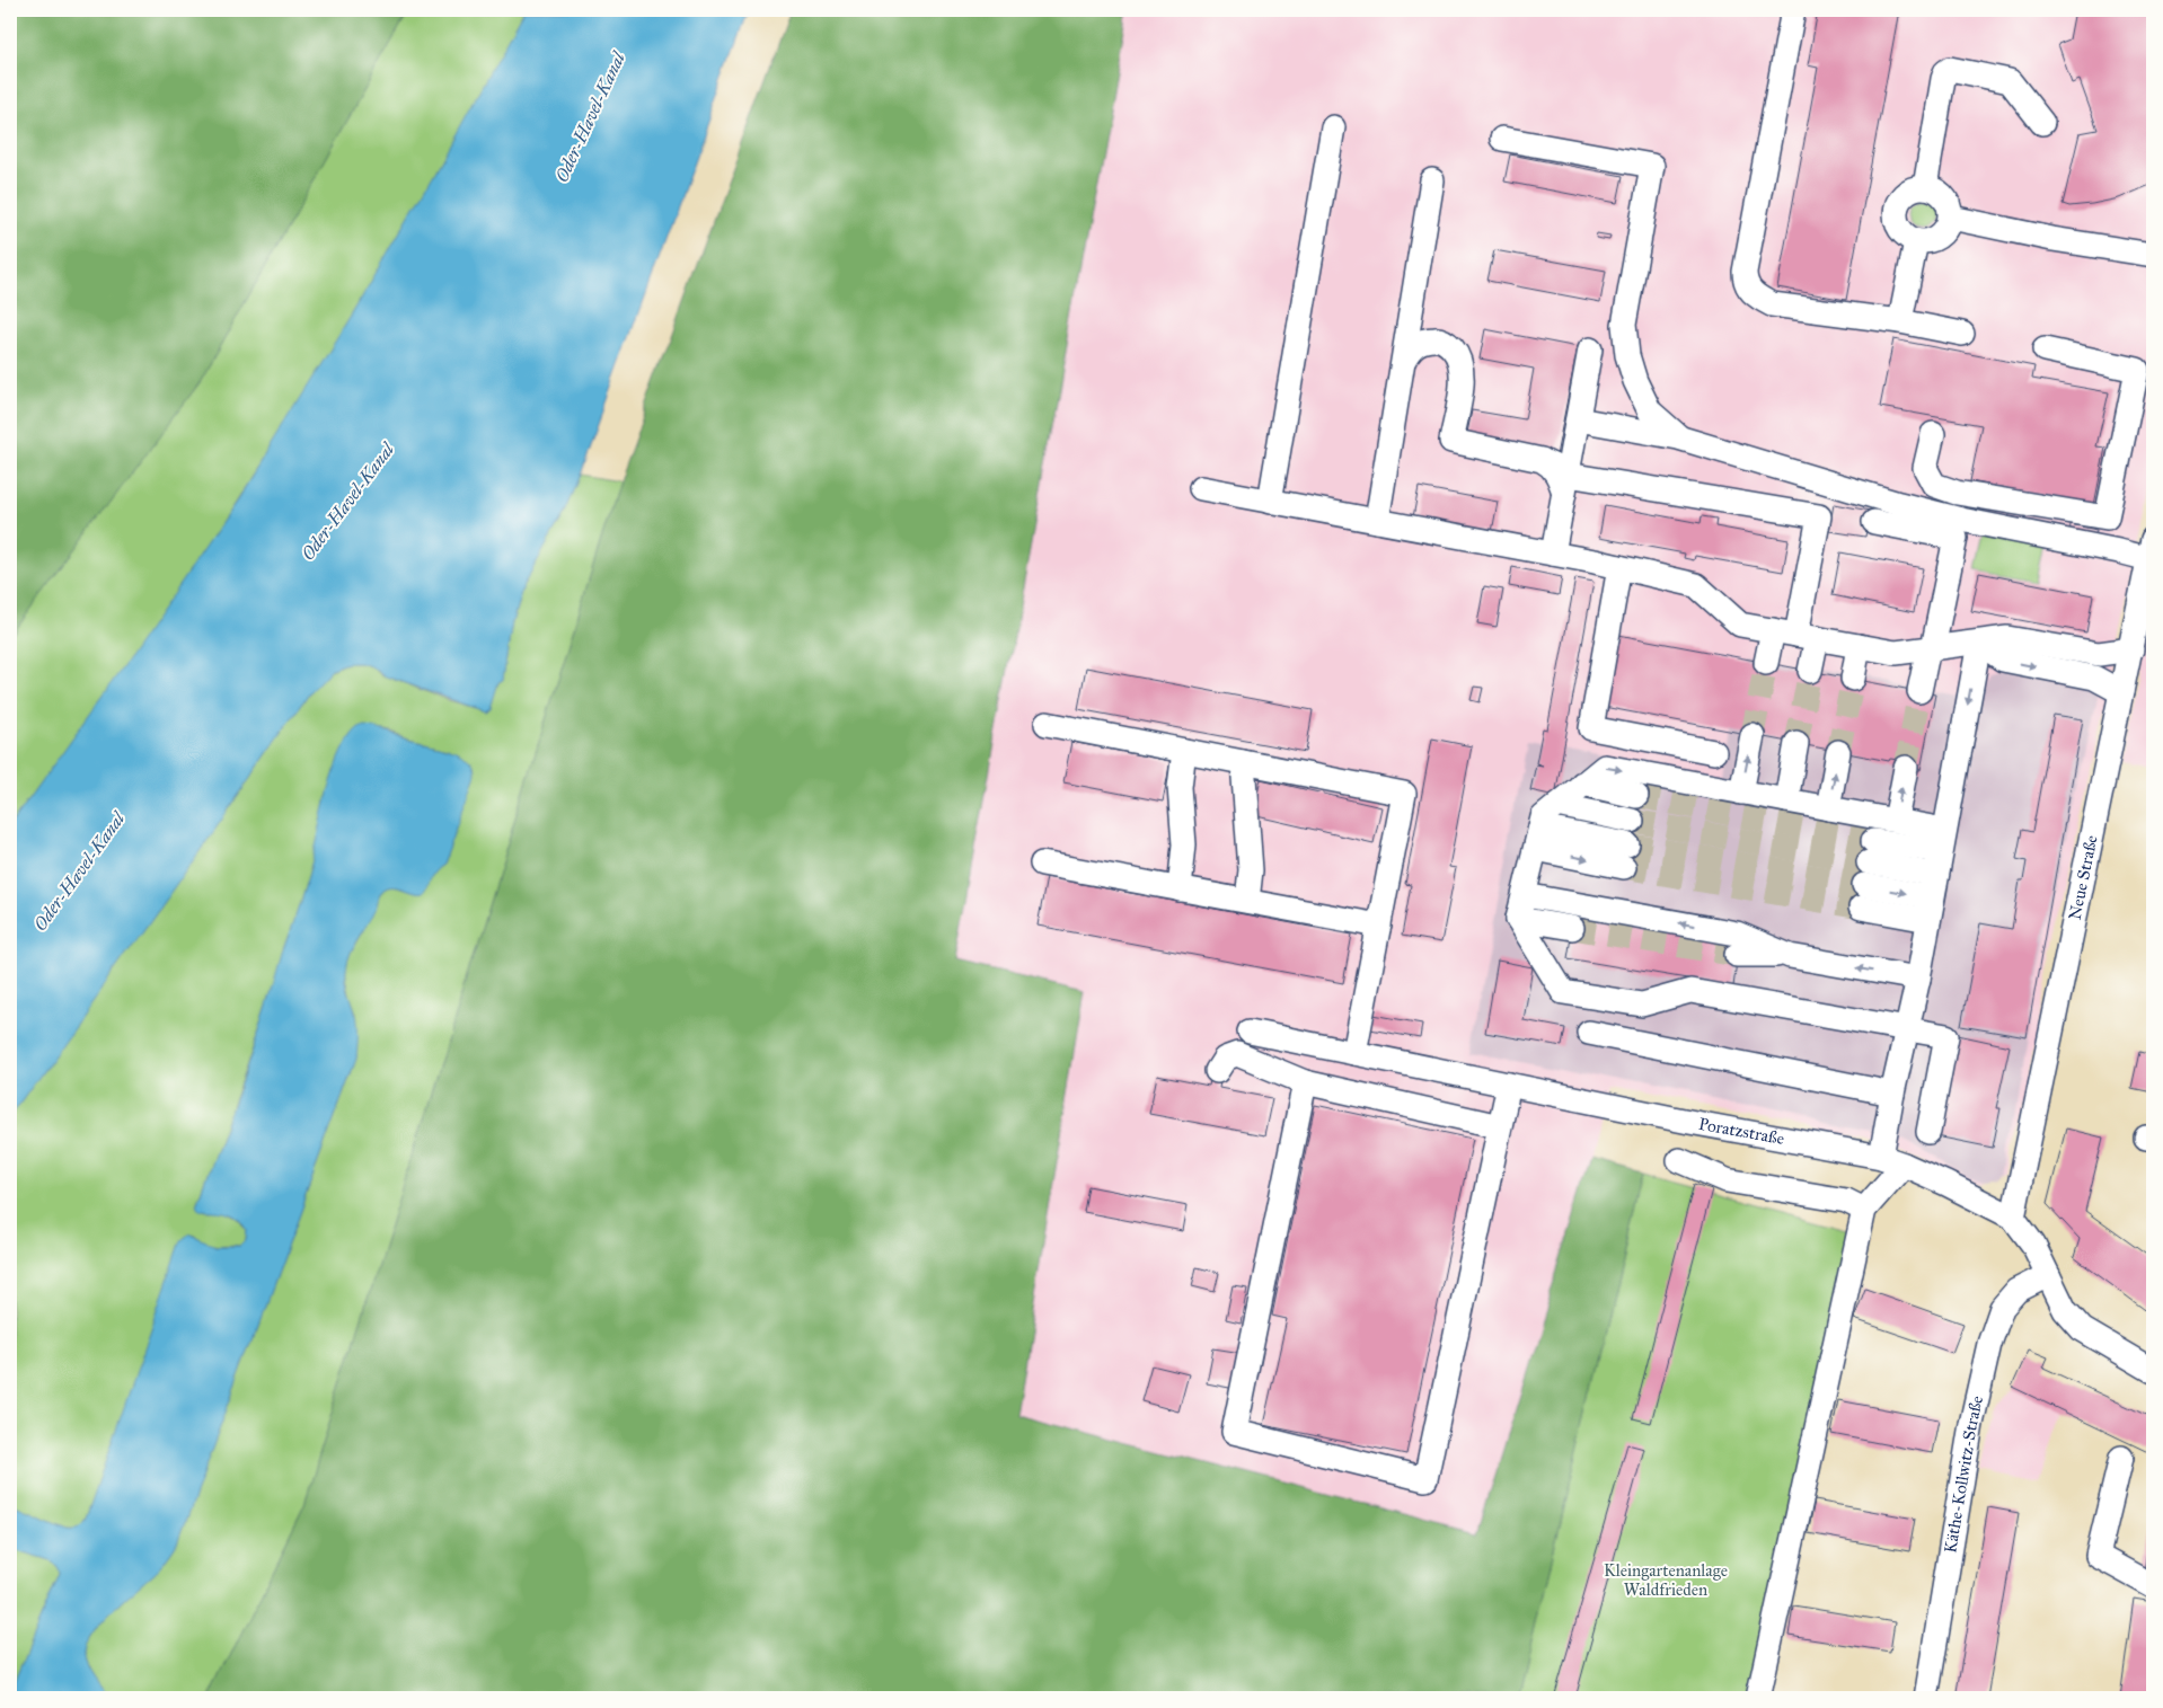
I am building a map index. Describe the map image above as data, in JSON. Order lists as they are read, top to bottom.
{
  "streets": {
    "street": ["Neue Straße", "Poratzstraße", "Käthe-Kollwitz-Straße"]
  },
  "crossings": [
    ["Neue Straße", "Poratzstraße"],
    ["Poratzstraße", "Käthe-Kollwitz-Straße"]
  ],
  "water": ["Oder-Havel-Kanal"],
  "parks": ["Kleingartenanlage Waldfrieden"]
}
